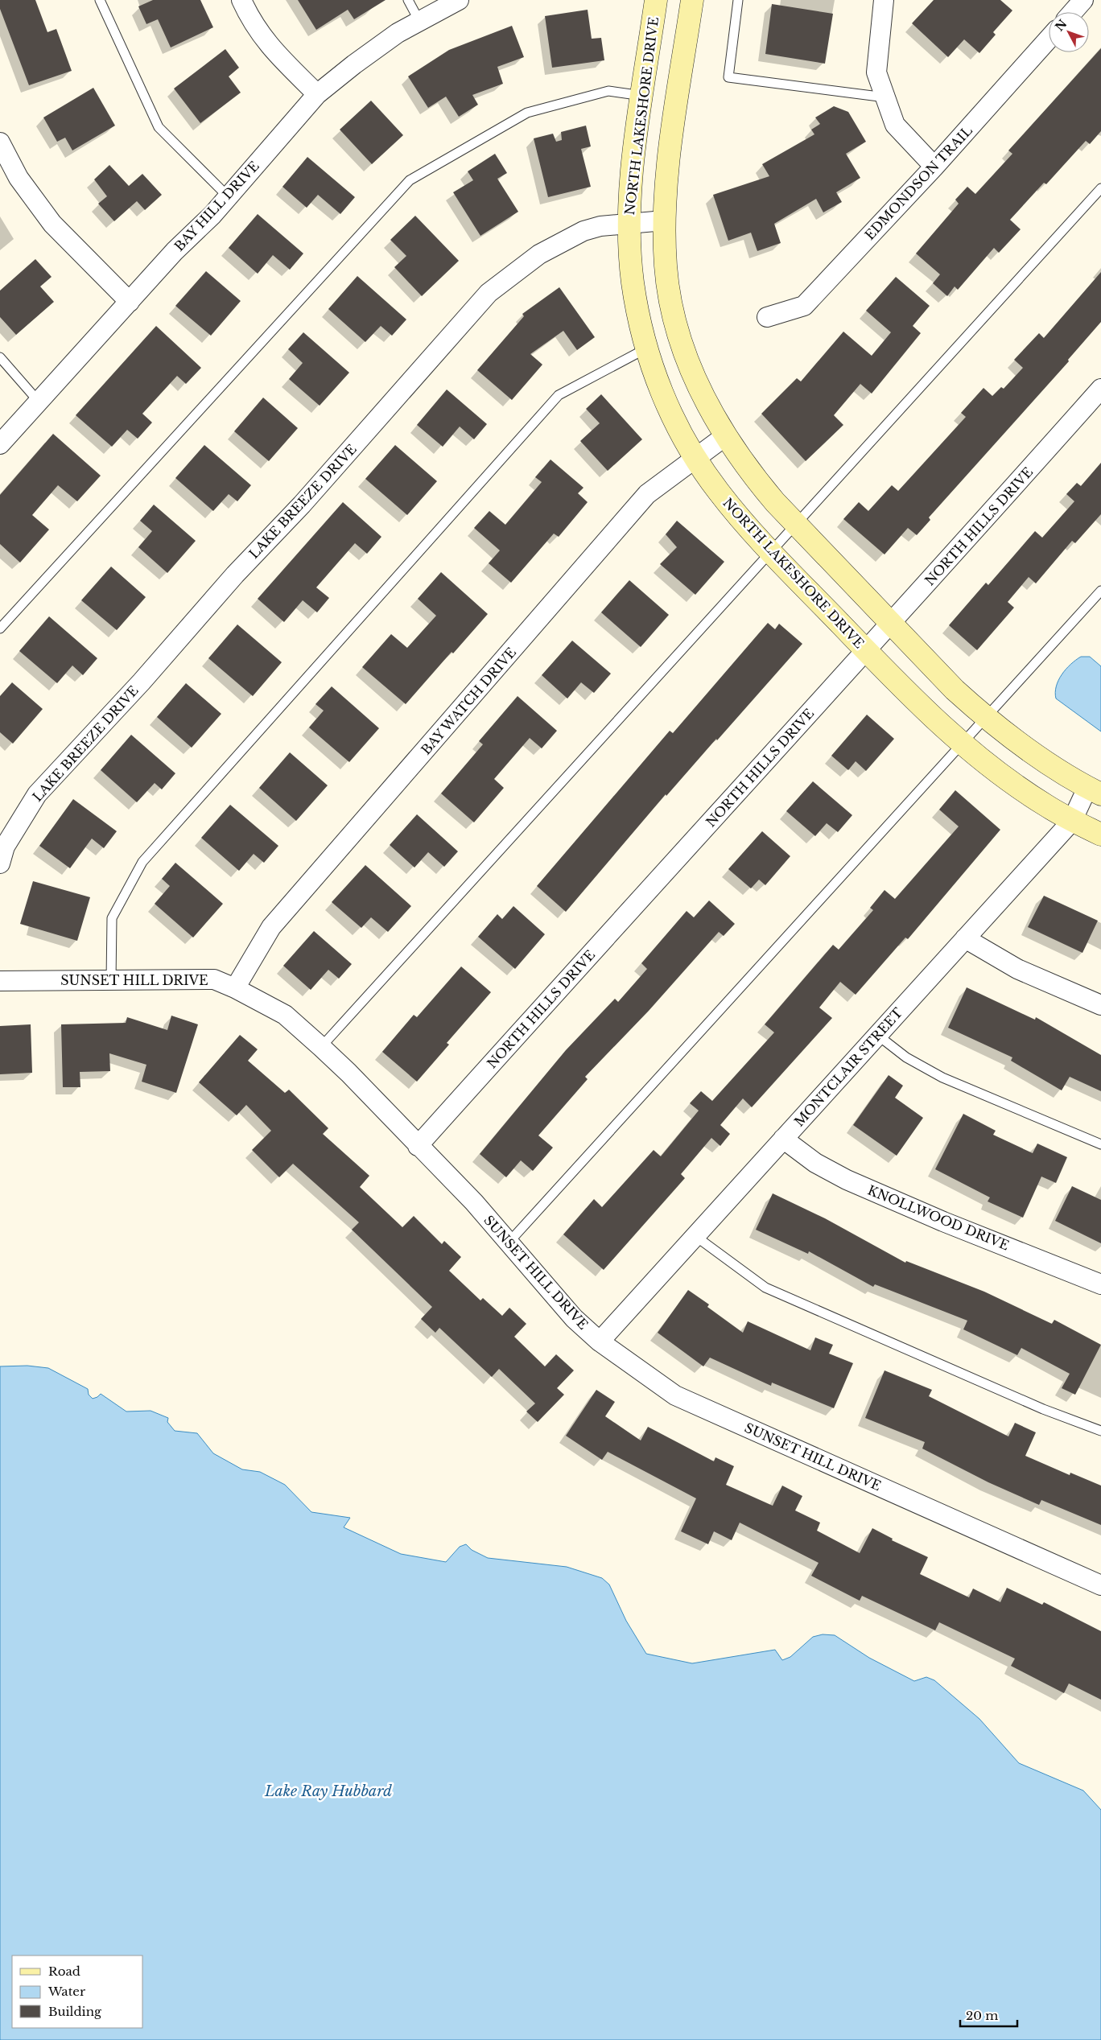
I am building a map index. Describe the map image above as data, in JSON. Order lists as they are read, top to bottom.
{
  "streets": {
    "main road": ["NORTH LAKESHORE DRIVE"],
    "street": [
      "EDMONDSON TRAIL",
      "BAY HILL DRIVE",
      "LAKE BREEZE DRIVE",
      "NORTH HILLS DRIVE",
      "BAY WATCH DRIVE",
      "SUNSET HILL DRIVE",
      "MONTCLAIR STREET",
      "KNOLLWOOD DRIVE"
    ]
  },
  "crossings": [
    ["NORTH LAKESHORE DRIVE", "LAKE BREEZE DRIVE"],
    ["NORTH LAKESHORE DRIVE", "NORTH HILLS DRIVE"],
    ["NORTH LAKESHORE DRIVE", "BAY WATCH DRIVE"],
    ["NORTH LAKESHORE DRIVE", "MONTCLAIR STREET"],
    ["NORTH HILLS DRIVE", "SUNSET HILL DRIVE"],
    ["BAY WATCH DRIVE", "SUNSET HILL DRIVE"],
    ["SUNSET HILL DRIVE", "MONTCLAIR STREET"],
    ["MONTCLAIR STREET", "KNOLLWOOD DRIVE"]
  ],
  "water": ["Lake Ray Hubbard"],
  "legend": ["Road", "Water", "Building"],
  "scale_bar": "20 m",
  "north": "top left"
}
